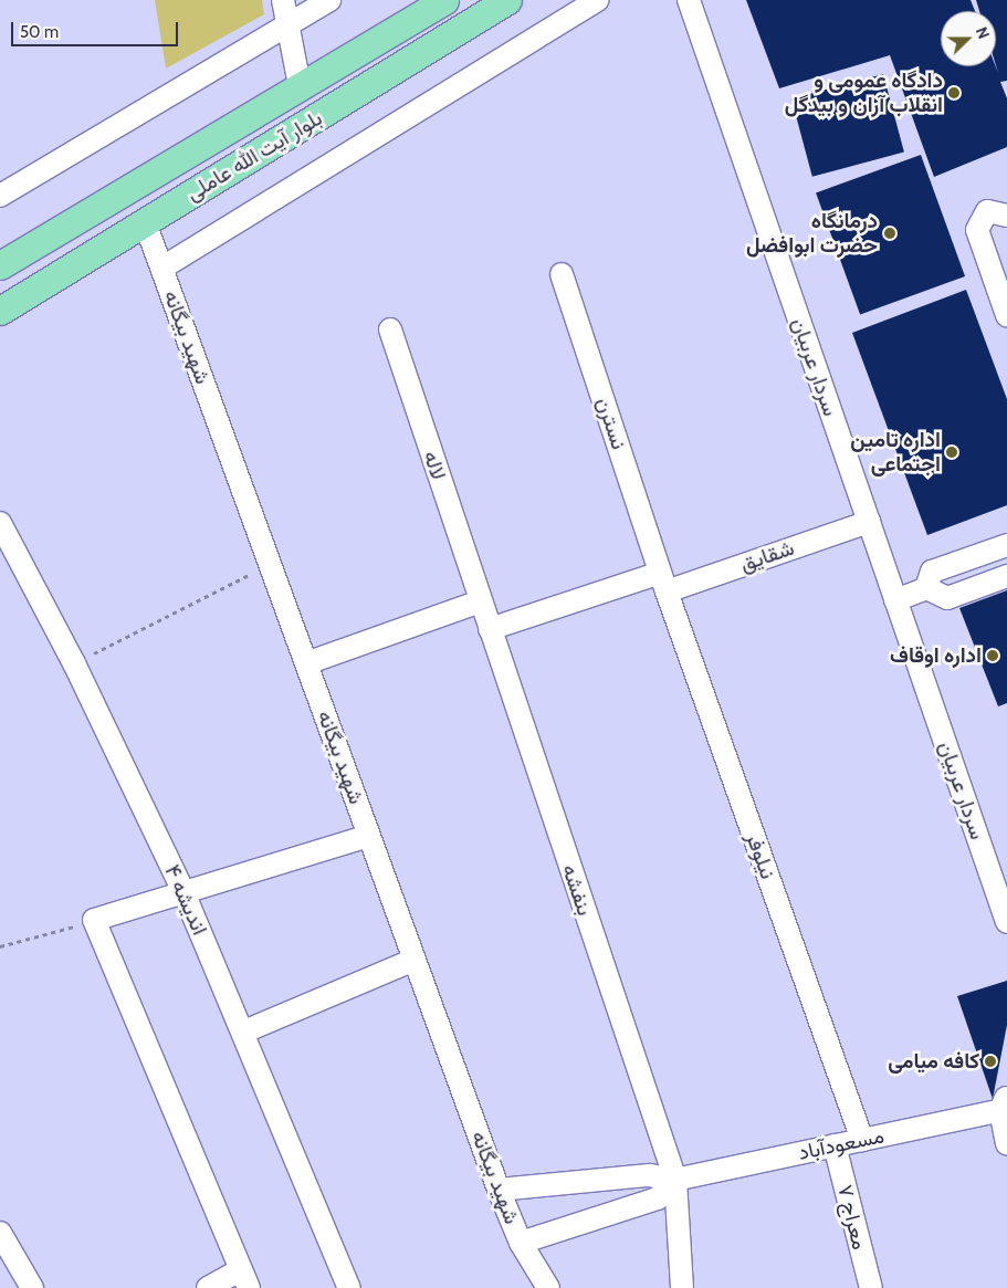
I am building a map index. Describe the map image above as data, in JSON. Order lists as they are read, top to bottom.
{
  "streets": {
    "main road": ["بلوار آیت‌ الله عاملی"],
    "street": [
      "شهید بیگانه",
      "سردار عربیان",
      "نسترن",
      "لاله",
      "شقایق",
      "نیلوفر",
      "بنفشه",
      "اندیشه ۴",
      "مسعودآباد",
      "معراج ۷"
    ]
  },
  "crossings": [
    ["بلوار آیت‌ الله عاملی", "شهید بیگانه"],
    ["شهید بیگانه", "مسعودآباد"],
    ["سردار عربیان", "شقایق"],
    ["نسترن", "شقایق"],
    ["نسترن", "نیلوفر"],
    ["لاله", "بنفشه"],
    ["شقایق", "نیلوفر"],
    ["شقایق", "بنفشه"],
    ["نیلوفر", "مسعودآباد"],
    ["بنفشه", "مسعودآباد"],
    ["مسعودآباد", "معراج ۷"]
  ],
  "places": [
    "دادگاه عمومی و انقلاب آران و بیدگل",
    "درمانگاه حضرت ابوافضل",
    "اداره تامین اجتماعی",
    "اداره اوقاف",
    "کافه میامی"
  ],
  "scale_bar": "50 m",
  "north": "right"
}
